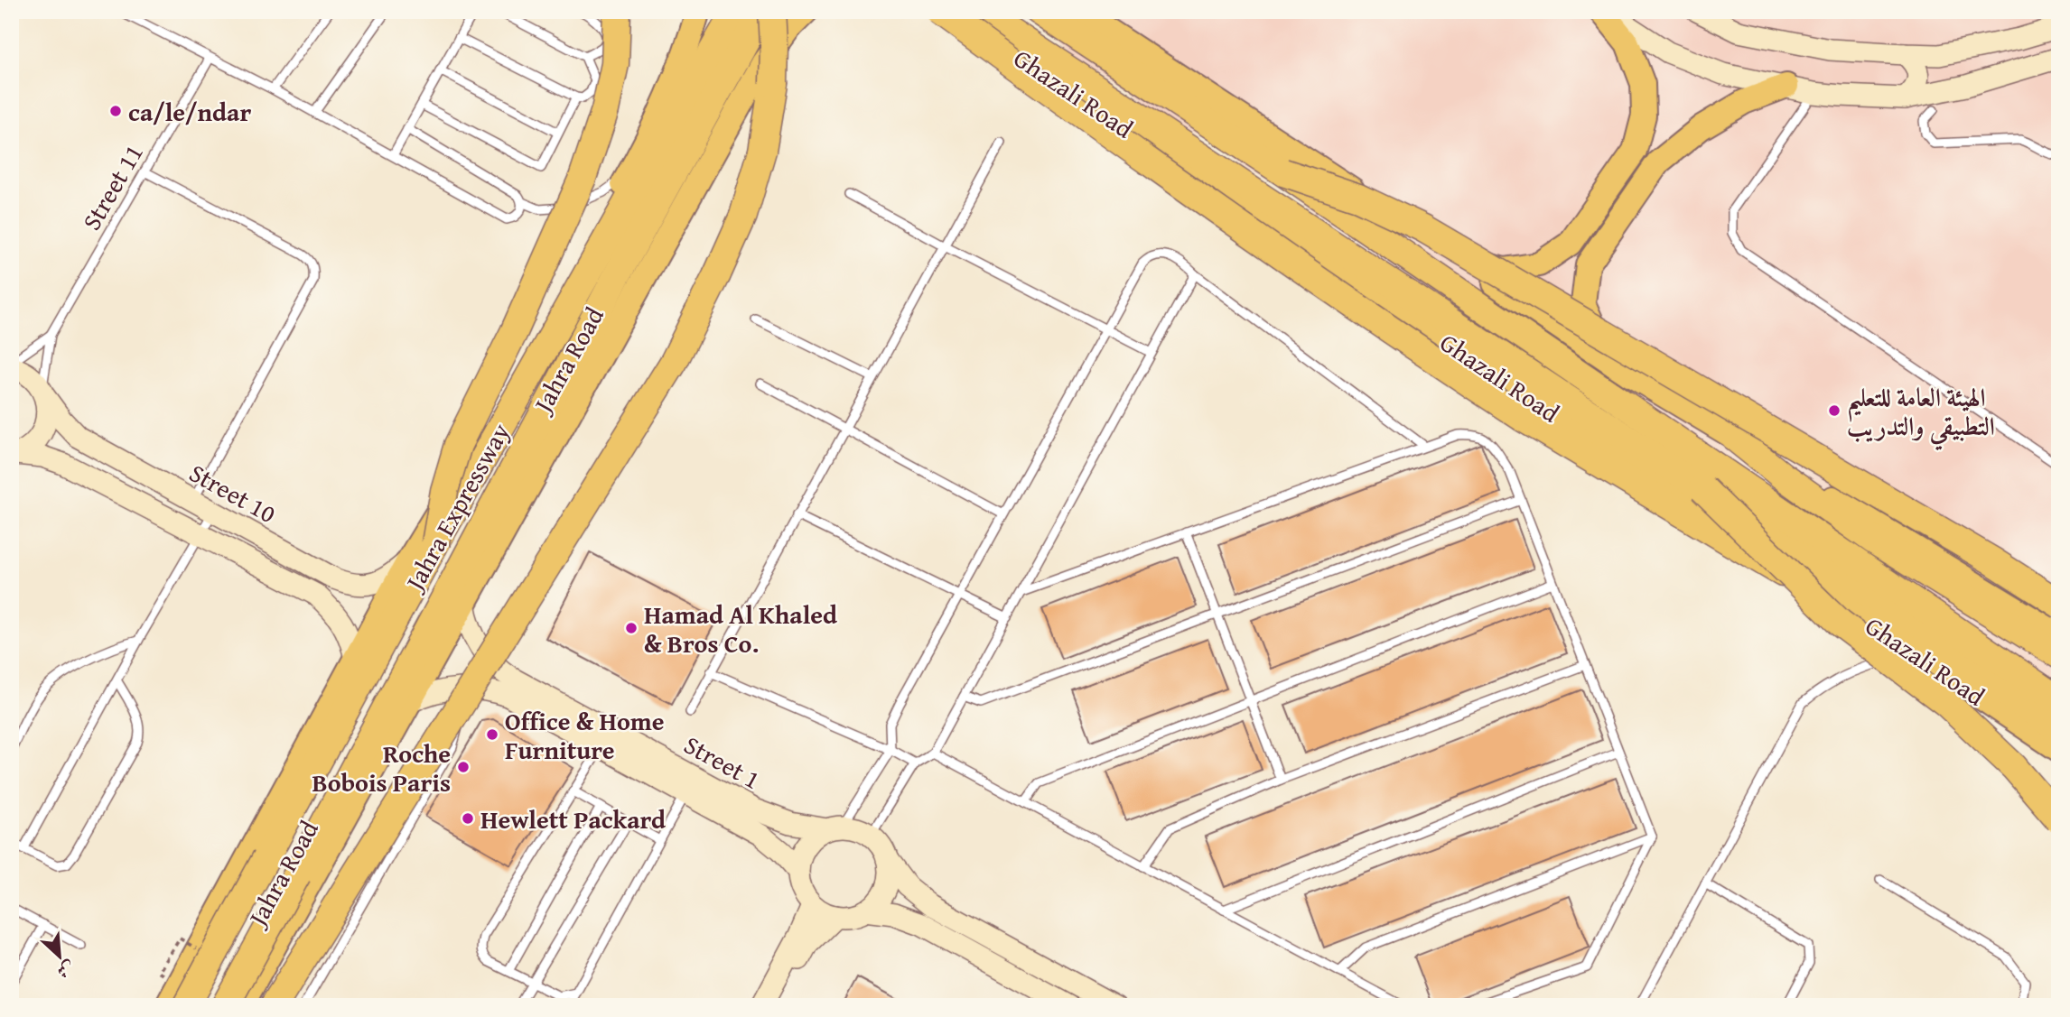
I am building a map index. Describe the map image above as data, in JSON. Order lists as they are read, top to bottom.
{
  "streets": {
    "highway": ["Ghazali Road", "Jahra Expressway"],
    "main road": ["Jahra Road"],
    "street": ["Street 10", "Street 1"],
    "lane": ["Street 11"]
  },
  "crossings": [
    ["Street 11", "Street 10"],
    ["Jahra Road", "Street 10"],
    ["Jahra Road", "Street 1"]
  ],
  "places": [
    "ca/le/ndar",
    "الهيئة العامة للتعليم التطبيقي والتدريب",
    "Hamad Al Khaled & Bros Co.",
    "Office & Home Furniture",
    "Roche Bobois Paris",
    "Hewlett Packard"
  ],
  "north": "bottom right"
}
